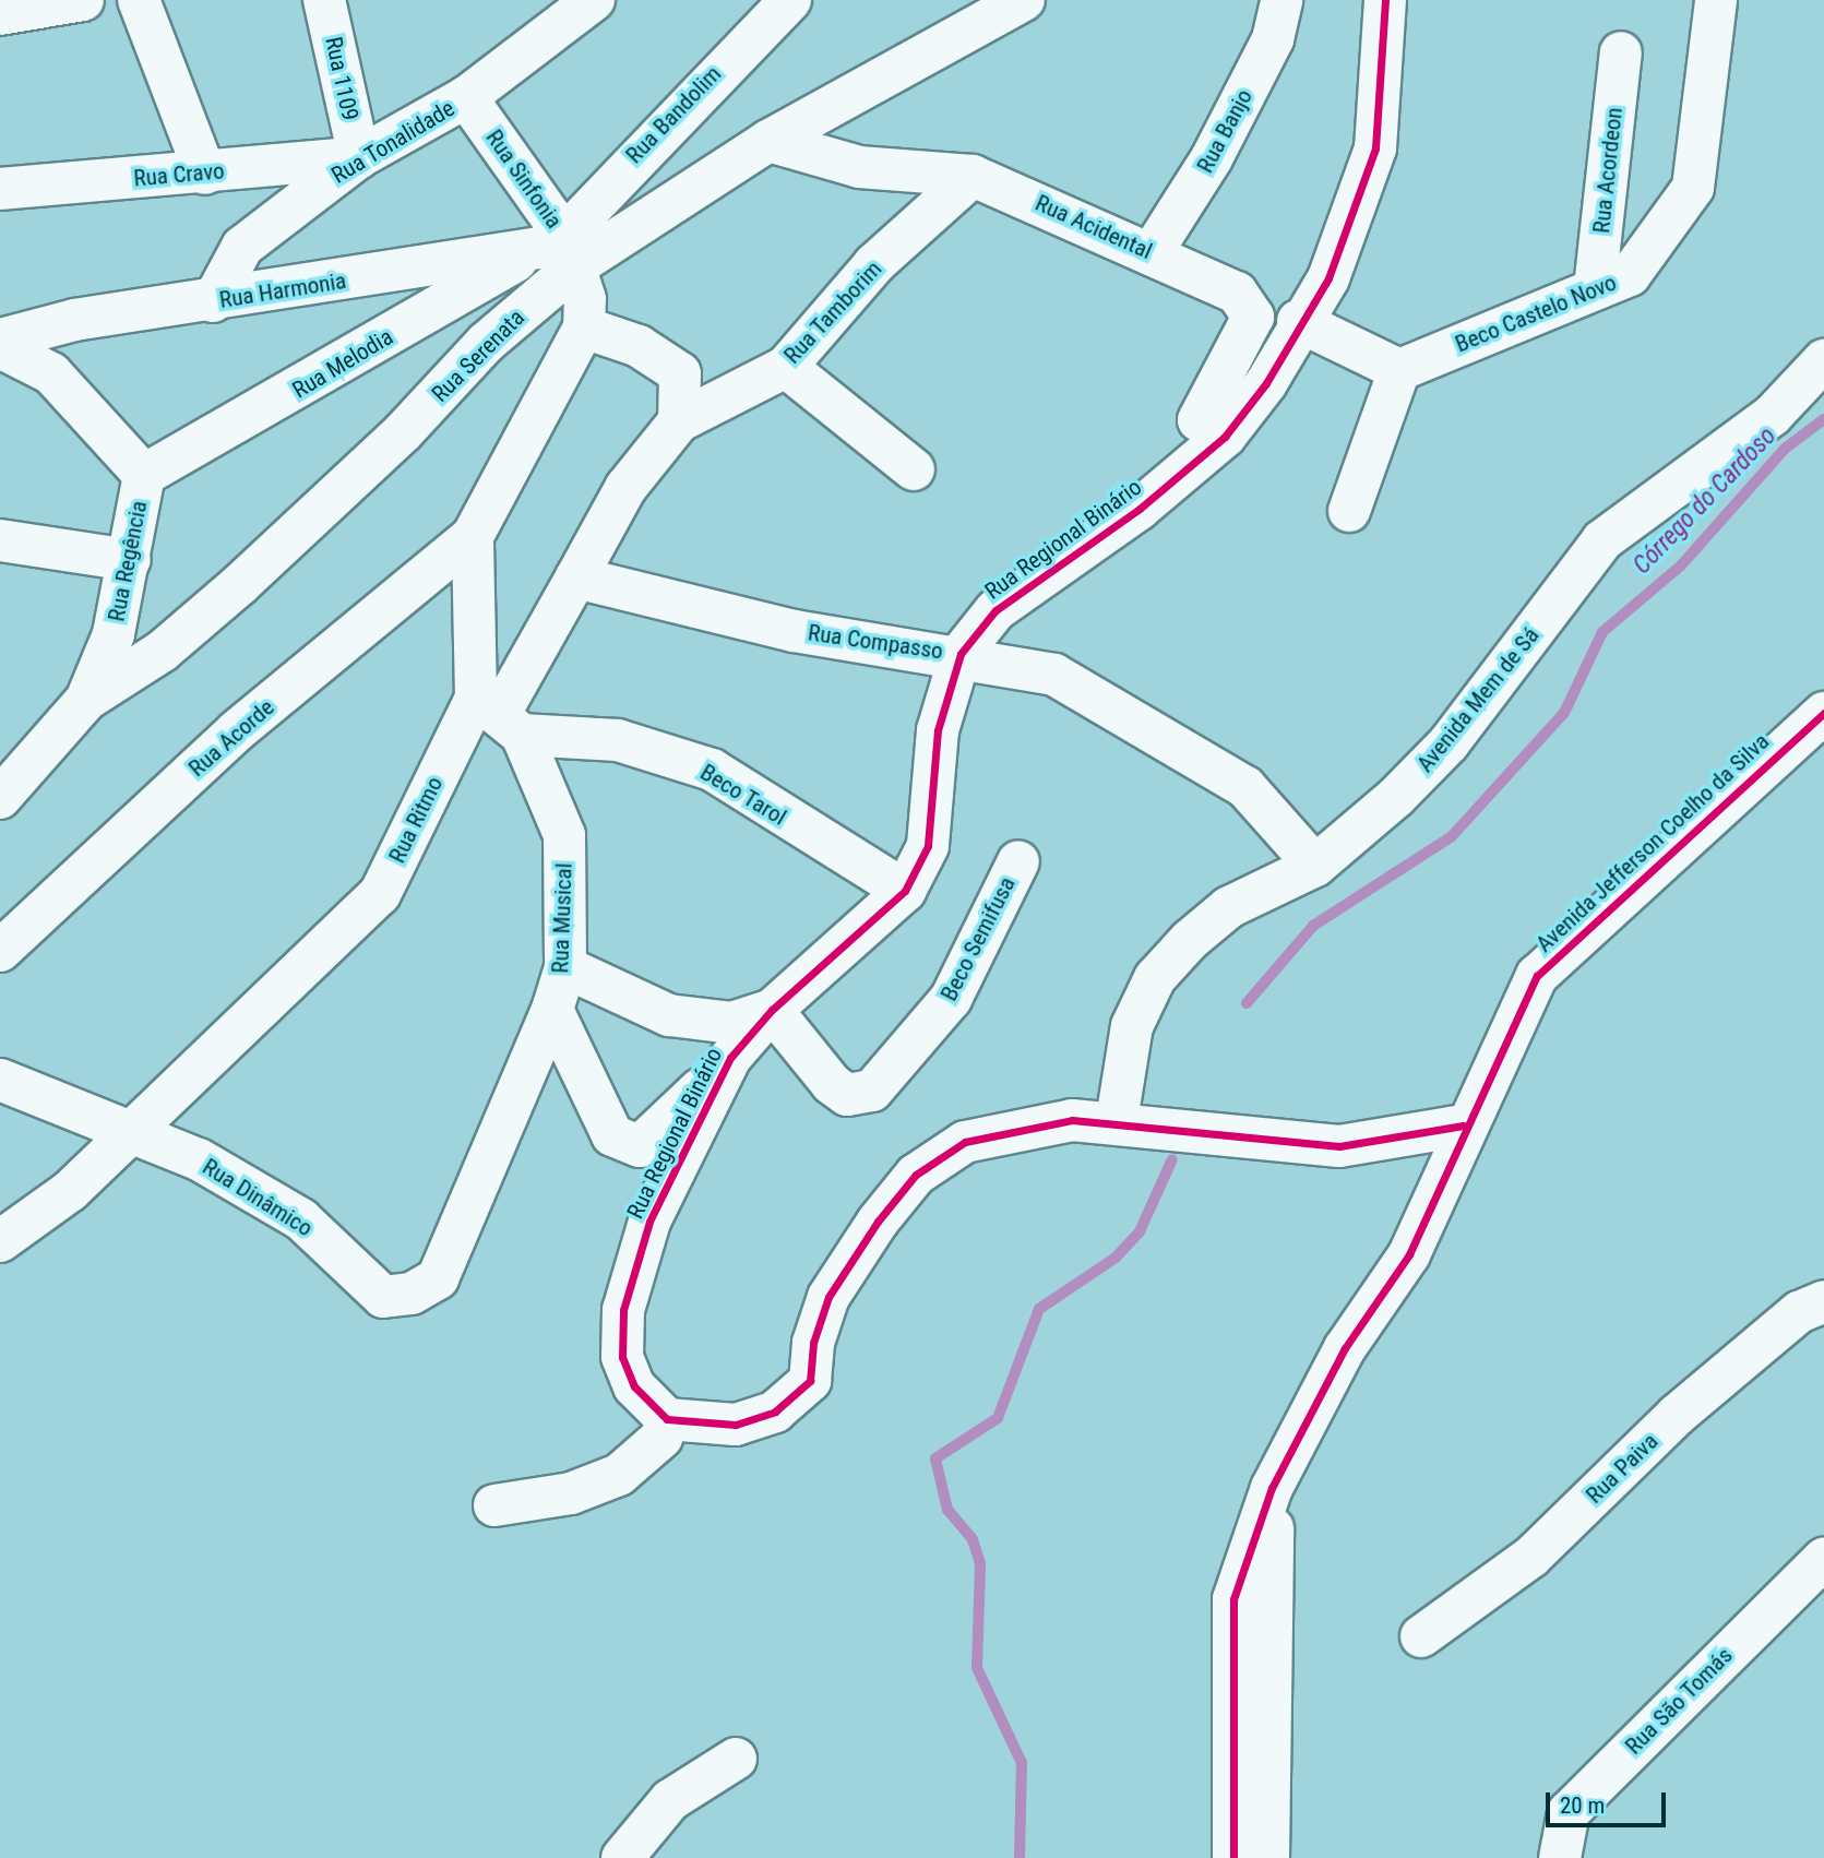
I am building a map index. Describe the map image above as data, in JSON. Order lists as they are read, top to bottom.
{
  "streets": {
    "street": [
      "Rua 1109",
      "Rua Bandolim",
      "Rua Banjo",
      "Rua Tonalidade",
      "Rua Acordeon",
      "Rua Cravo",
      "Rua Sinfonia",
      "Rua Acidental",
      "Rua Harmonia",
      "Rua Tamborim",
      "Beco Castelo Novo",
      "Rua Serenata",
      "Rua Melodia",
      "Rua Regional Binário",
      "Rua Regência",
      "Rua Compasso",
      "Avenida Mem de Sá",
      "Rua Acorde",
      "Beco Tarol",
      "Rua Ritmo",
      "Avenida Jefferson Coelho da Silva",
      "Rua Musical",
      "Beco Semifusa",
      "Rua Dinâmico",
      "Rua Paiva",
      "Rua São Tomás"
    ]
  },
  "crossings": [
    ["Rua 1109", "Rua Tonalidade"],
    ["Rua 1109", "Rua Cravo"],
    ["Rua Bandolim", "Rua Sinfonia"],
    ["Rua Bandolim", "Rua Harmonia"],
    ["Rua Bandolim", "Rua Serenata"],
    ["Rua Bandolim", "Rua Melodia"],
    ["Rua Banjo", "Rua Acidental"],
    ["Rua Tonalidade", "Rua Cravo"],
    ["Rua Tonalidade", "Rua Sinfonia"],
    ["Rua Tonalidade", "Rua Harmonia"],
    ["Rua Acordeon", "Beco Castelo Novo"],
    ["Rua Sinfonia", "Rua Harmonia"],
    ["Rua Sinfonia", "Rua Serenata"],
    ["Rua Sinfonia", "Rua Melodia"],
    ["Rua Acidental", "Rua Tamborim"],
    ["Rua Acidental", "Rua Serenata"],
    ["Rua Acidental", "Rua Regional Binário"],
    ["Rua Harmonia", "Rua Serenata"],
    ["Rua Harmonia", "Rua Melodia"],
    ["Rua Tamborim", "Rua Compasso"],
    ["Rua Serenata", "Rua Melodia"],
    ["Rua Serenata", "Rua Regência"],
    ["Rua Melodia", "Rua Regência"],
    ["Rua Regional Binário", "Rua Compasso"],
    ["Rua Regional Binário", "Beco Tarol"],
    ["Rua Regional Binário", "Beco Semifusa"],
    ["Rua Compasso", "Avenida Mem de Sá"],
    ["Rua Acorde", "Rua Ritmo"],
    ["Beco Tarol", "Rua Ritmo"],
    ["Beco Tarol", "Rua Musical"],
    ["Rua Ritmo", "Rua Musical"],
    ["Rua Ritmo", "Rua Dinâmico"],
    ["Rua Musical", "Rua Dinâmico"]
  ],
  "water": ["Córrego do Cardoso"],
  "scale_bar": "20 m"
}
